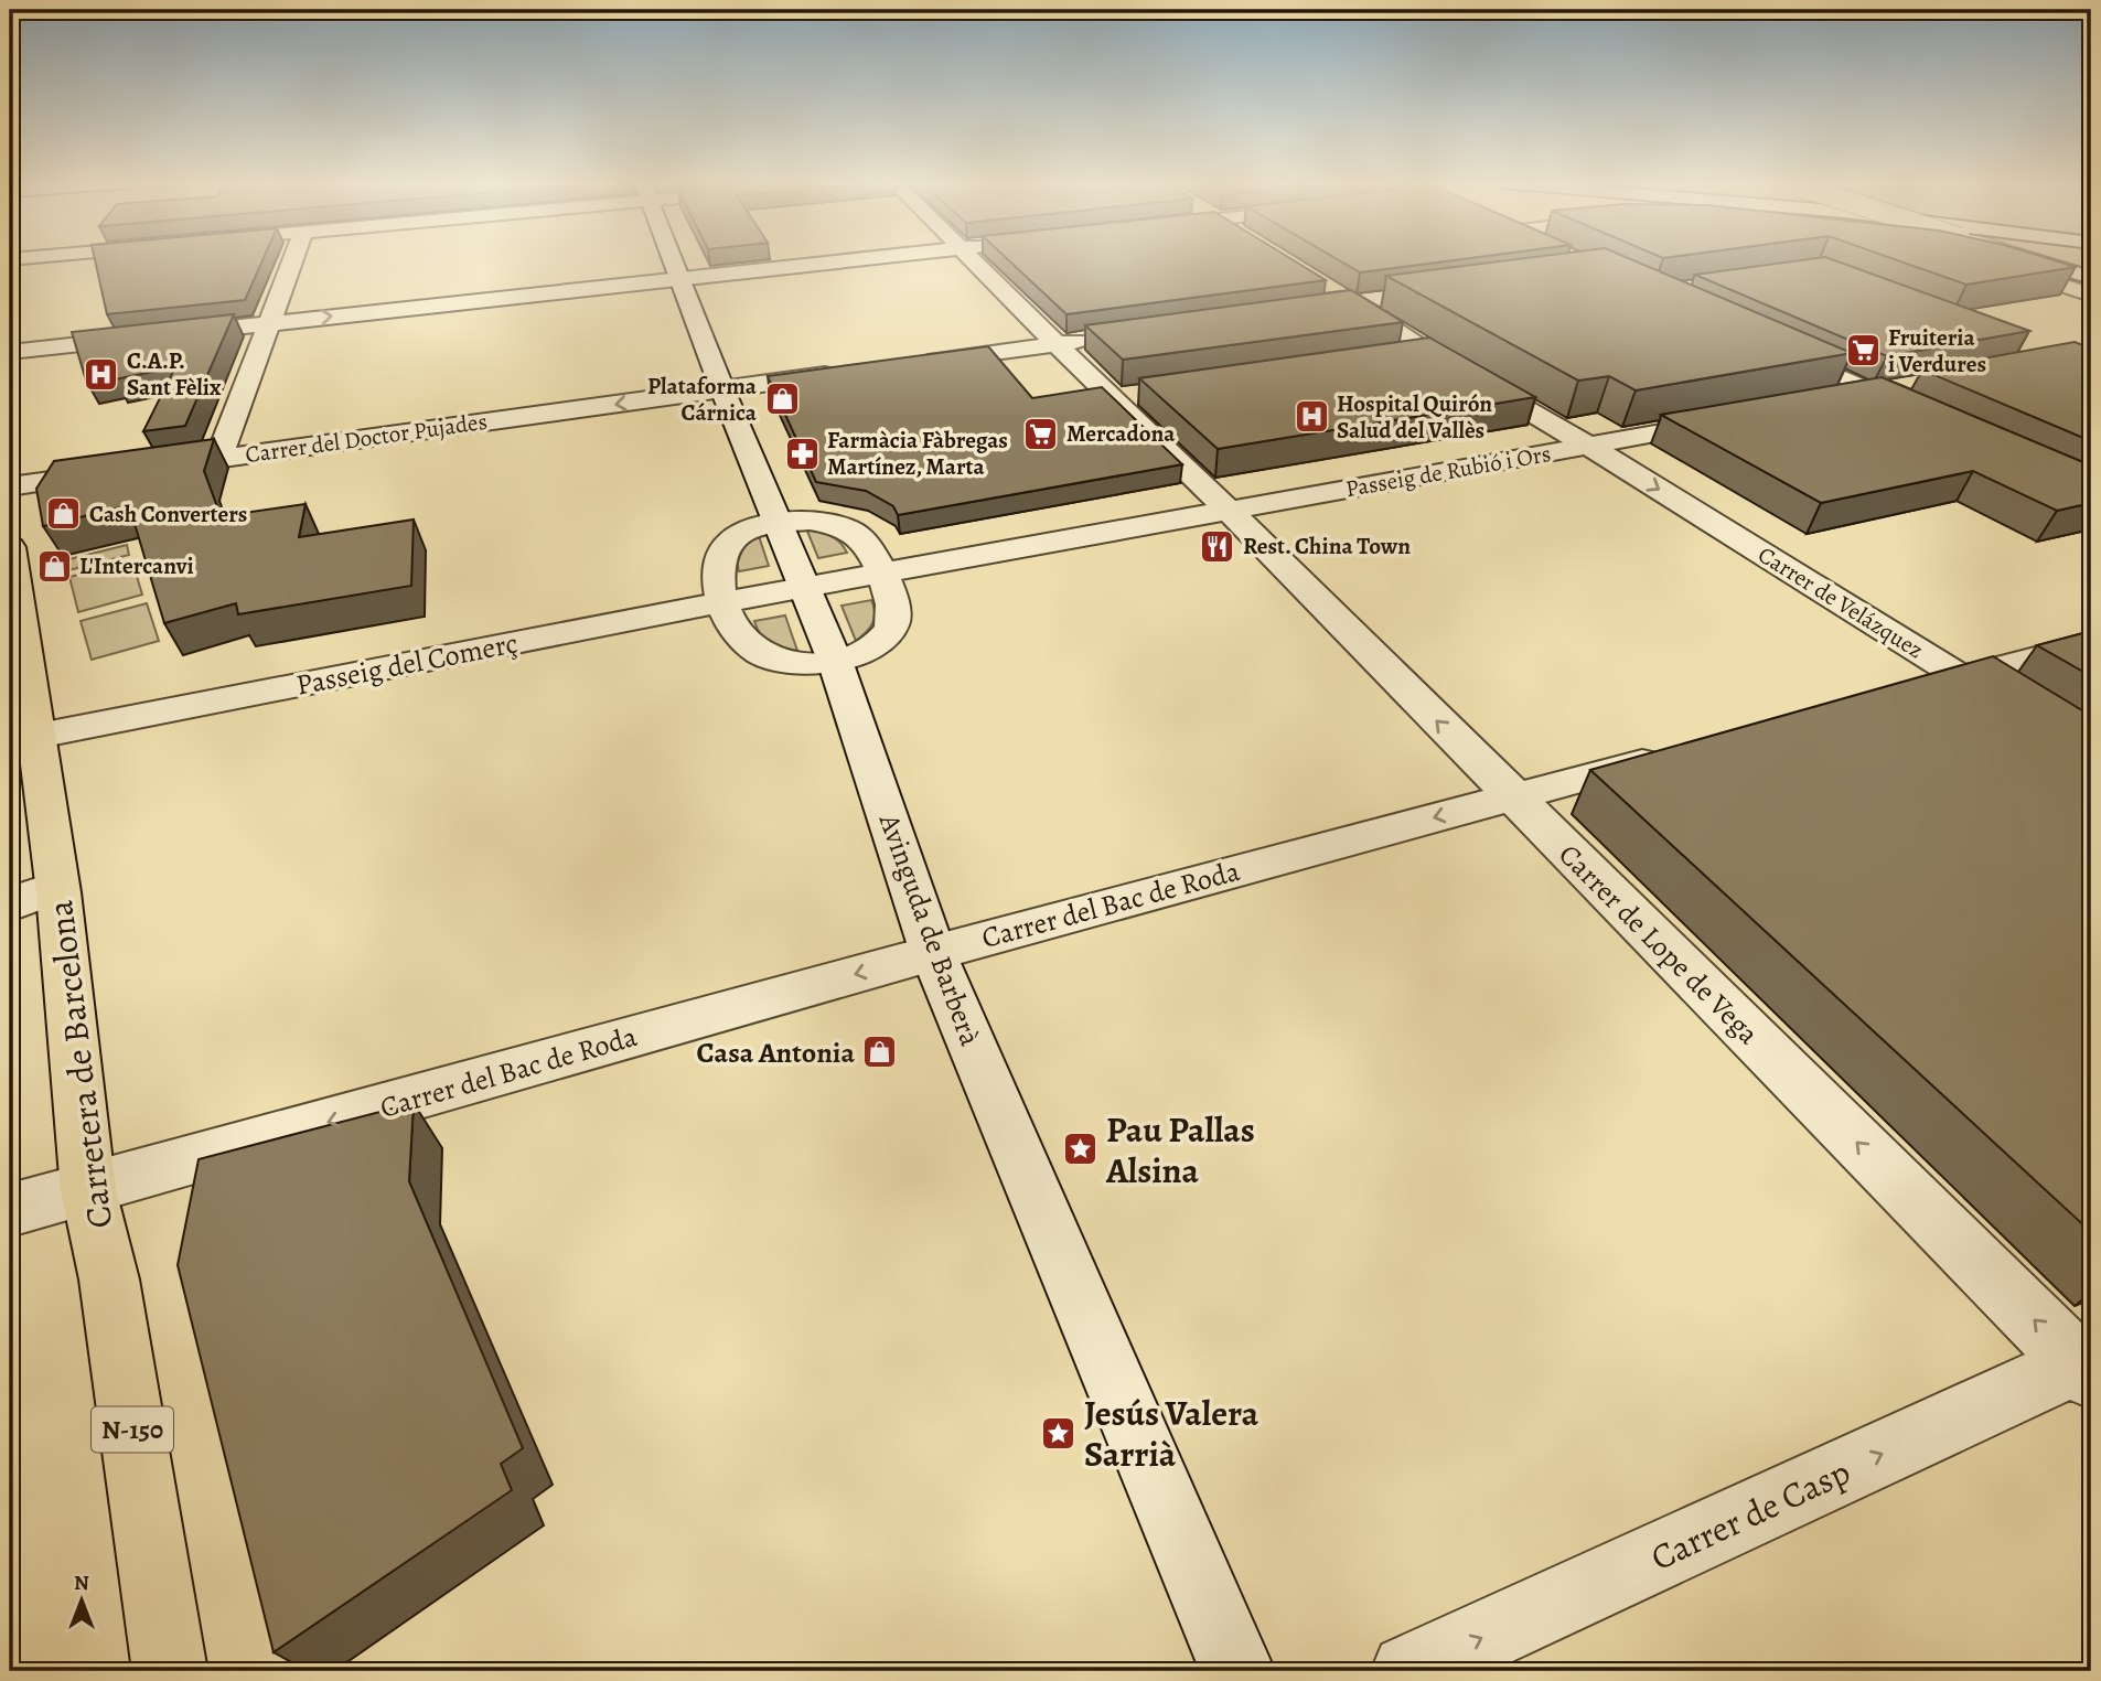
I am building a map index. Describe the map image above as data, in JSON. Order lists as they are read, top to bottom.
{
  "streets": {
    "main road": ["Carretera de Barcelona", "N-150"],
    "street": [
      "Carrer del Doctor Pujades",
      "Passeig de Rubió i Ors",
      "Carrer de Velázquez",
      "Passeig del Comerç",
      "Carrer del Bac de Roda",
      "Avinguda de Barberà",
      "Carrer de Lope de Vega",
      "Carrer de Casp"
    ]
  },
  "crossings": [
    ["Carrer del Doctor Pujades", "Avinguda de Barberà"],
    ["Passeig de Rubió i Ors", "Carrer de Velázquez"],
    ["Passeig de Rubió i Ors", "Passeig del Comerç"],
    ["Passeig de Rubió i Ors", "Avinguda de Barberà"],
    ["Passeig de Rubió i Ors", "Carrer de Lope de Vega"],
    ["Passeig del Comerç", "Avinguda de Barberà"],
    ["Passeig del Comerç", "Carretera de Barcelona"],
    ["Carrer del Bac de Roda", "Avinguda de Barberà"],
    ["Carrer del Bac de Roda", "Carrer de Lope de Vega"],
    ["Carrer del Bac de Roda", "Carretera de Barcelona"],
    ["Carrer de Lope de Vega", "Carrer de Casp"]
  ],
  "one_way": ["Carrer del Bac de Roda", "Carrer de Lope de Vega", "Carrer de Casp"],
  "places": {
    "supermarket": ["Fruiteria i Verdures", "Mercadona"],
    "hospital": ["C.A.P. Sant Fèlix", "Hospital Quirón Salud del Vallès"],
    "shop": [
      "Plataforma Cárnica",
      "Cash Converters",
      "L'Intercanvi",
      "Casa Antonia"
    ],
    "pharmacy": ["Farmàcia Fàbregas Martínez, Marta"],
    "restaurant": ["Rest. China Town"],
    "place": ["Pau Pallas Alsina", "Jesús Valera Sarrià"]
  },
  "north": "top"
}
